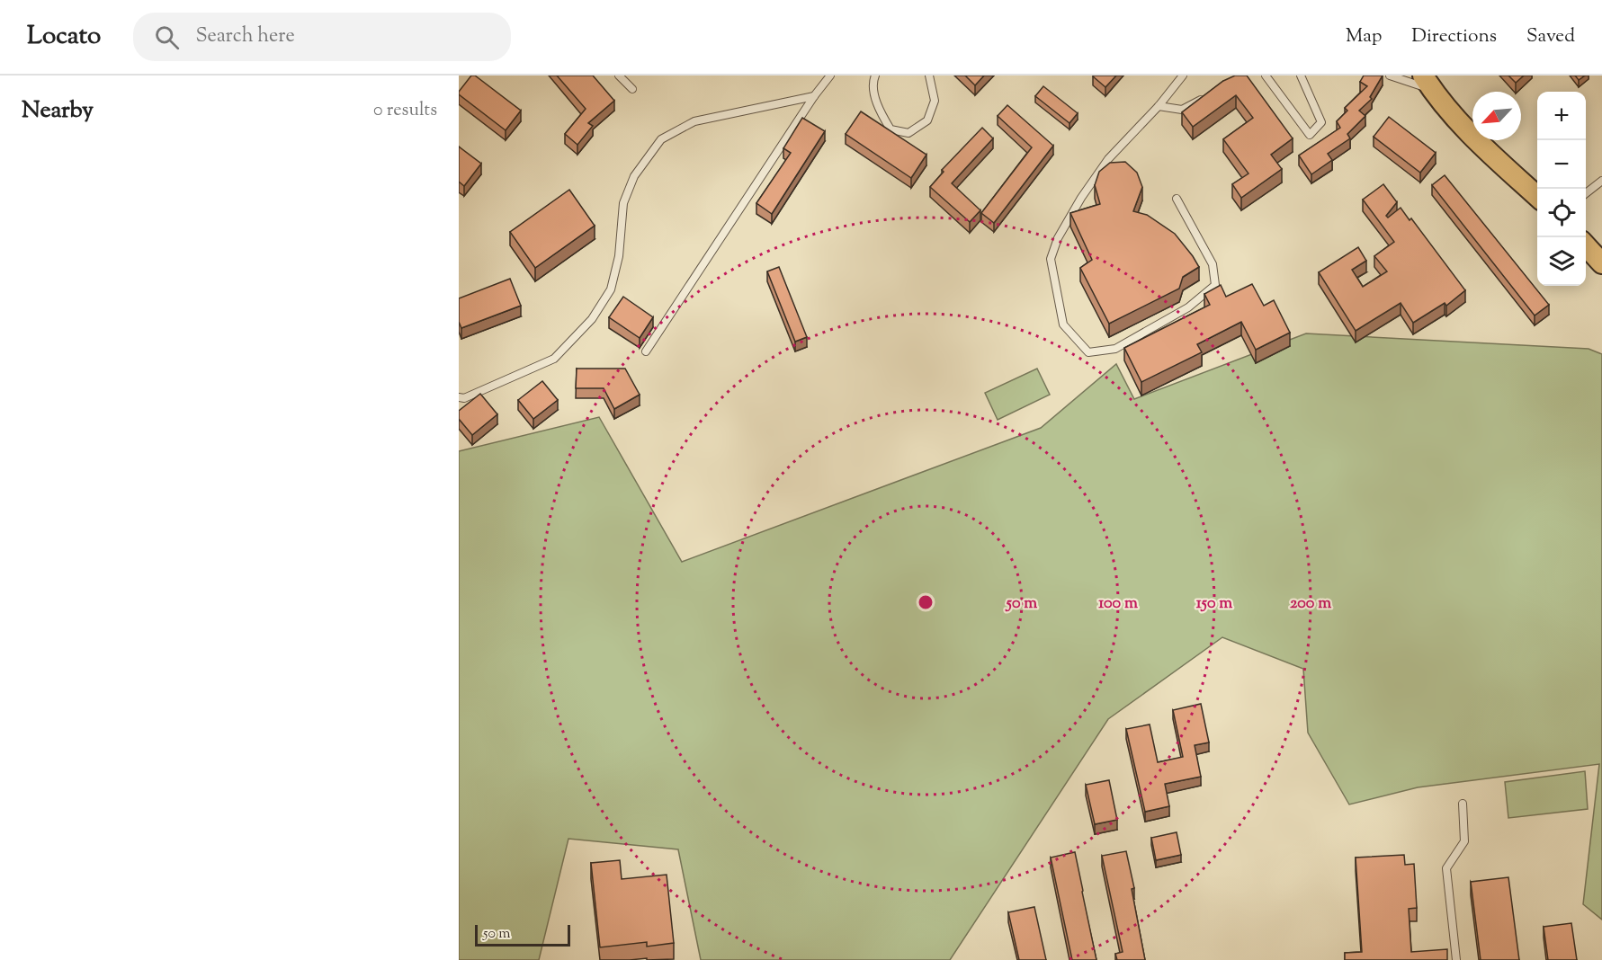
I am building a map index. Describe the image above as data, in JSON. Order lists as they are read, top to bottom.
{
  "scale_bar": "50 m",
  "north": "bottom left",
  "page": {
    "header": "Locato",
    "search": "Search here",
    "nav": ["Map", "Directions", "Saved"],
    "heading": ["Nearby", "0 results"],
    "map_buttons": ["+", "−"],
    "scale": "50 m"
  },
  "rings": [
    "50 m",
    "100 m",
    "150 m",
    "200 m"
  ]
}
